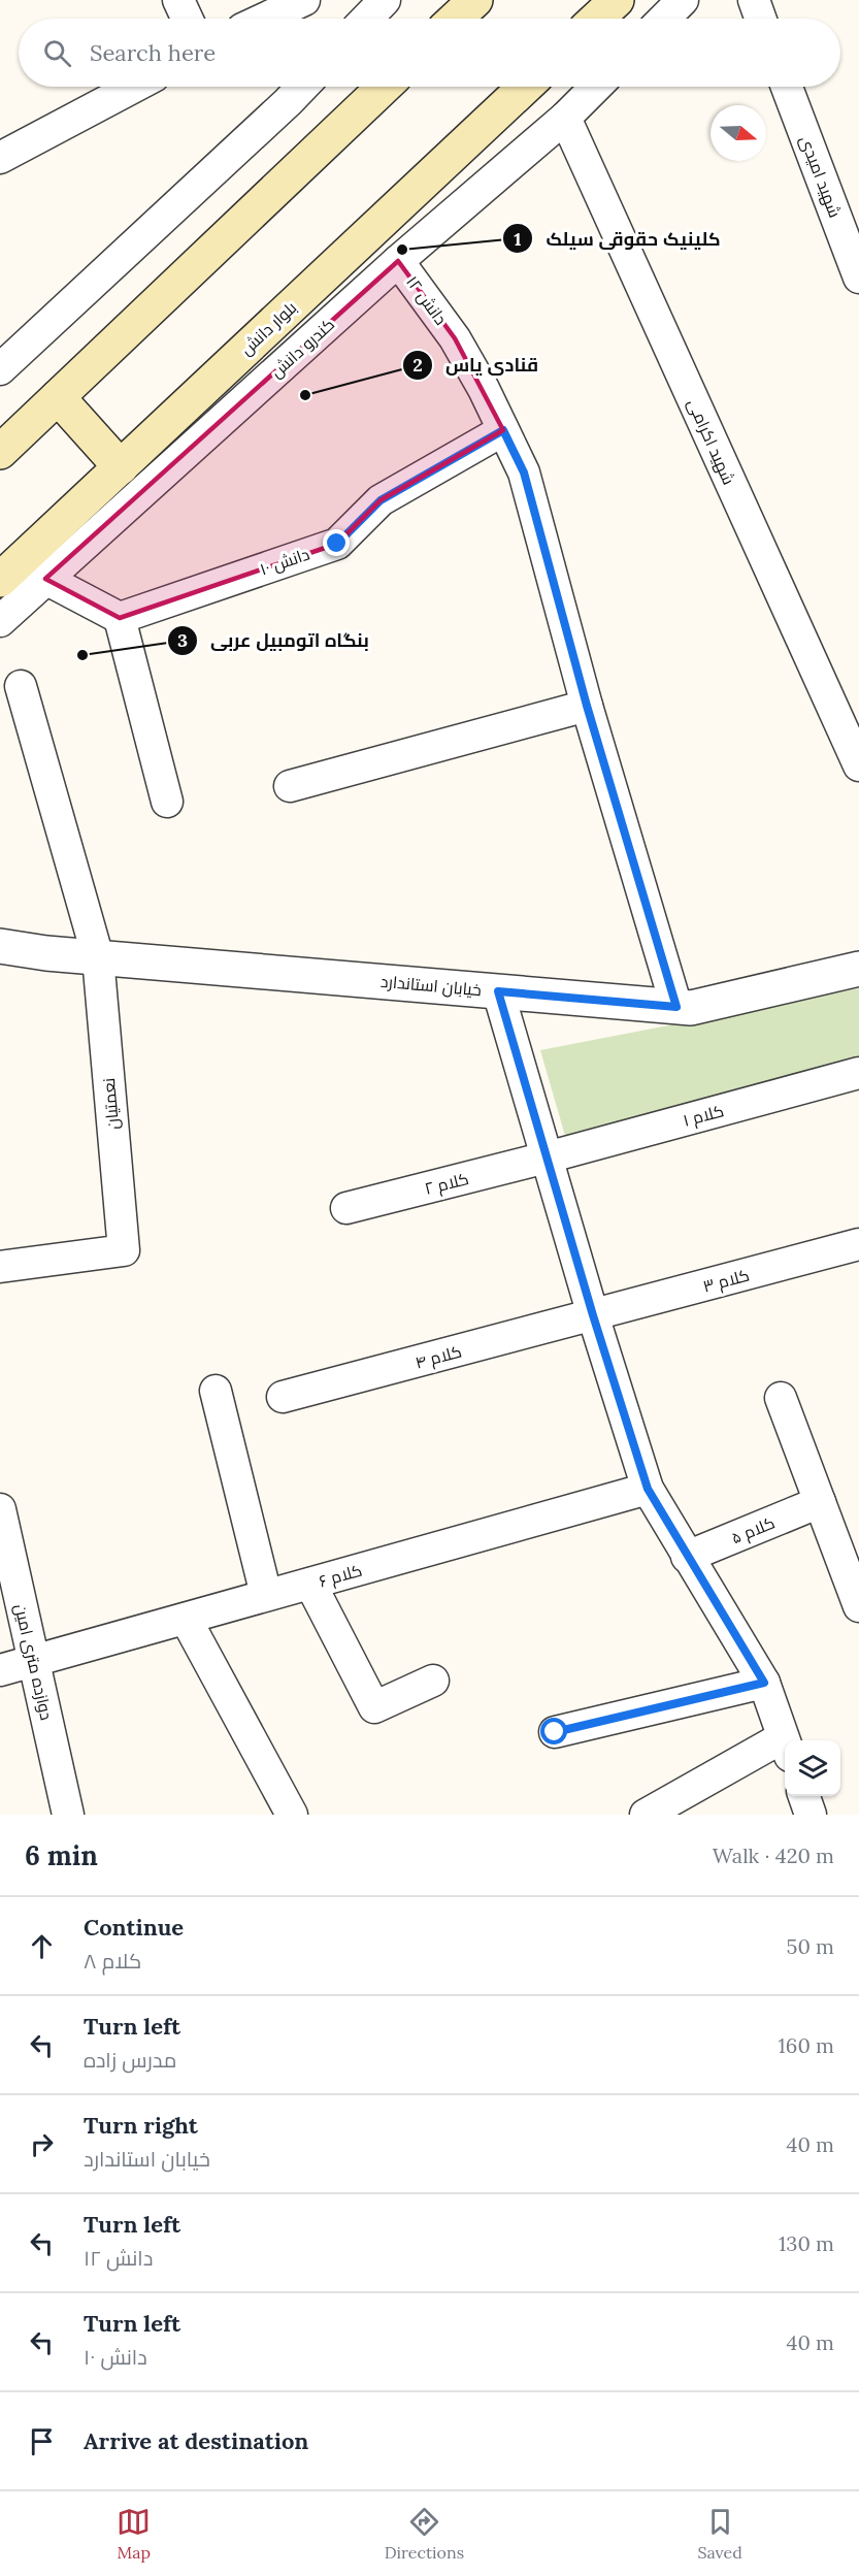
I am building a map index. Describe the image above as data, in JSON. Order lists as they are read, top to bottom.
{
  "streets": {
    "main road": ["بلوار دانش"],
    "street": [
      "شهید امیدی",
      "دانش ۱۲",
      "کندرو دانش",
      "شهید اکرامی",
      "دانش ۱۰",
      "خیابان استاندارد",
      "نعمتیان",
      "کلام ۱",
      "کلام ۲",
      "کلام ۳",
      "کلام ۴",
      "کلام ۵",
      "کلام ۶",
      "دوازده متری امین"
    ]
  },
  "crossings": [
    ["دانش ۱۲", "کندرو دانش"],
    ["دانش ۱۲", "دانش ۱۰"],
    ["دانش ۱۲", "خیابان استاندارد"],
    ["کندرو دانش", "شهید اکرامی"],
    ["خیابان استاندارد", "نعمتیان"],
    ["کلام ۱", "کلام ۲"],
    ["کلام ۳", "کلام ۴"],
    ["کلام ۶", "دوازده متری امین"]
  ],
  "places": ["کلینیک حقوقی سیلک", "قنادی یاس", "بنگاه اتومبیل عربی"],
  "north": "right",
  "page": {
    "search": "Search here",
    "heading": ["6 min", "Walk · 420 m"],
    "list": [
      ["Continue", "کلام ۸", "50 m"],
      ["Turn left", "مدرس زاده", "160 m"],
      ["Turn right", "خیابان استاندارد", "40 m"],
      ["Turn left", "دانش ۱۲", "130 m"],
      ["Turn left", "دانش ۱۰", "40 m"],
      "Arrive at destination"
    ],
    "nav": ["Map", "Directions", "Saved"]
  }
}
